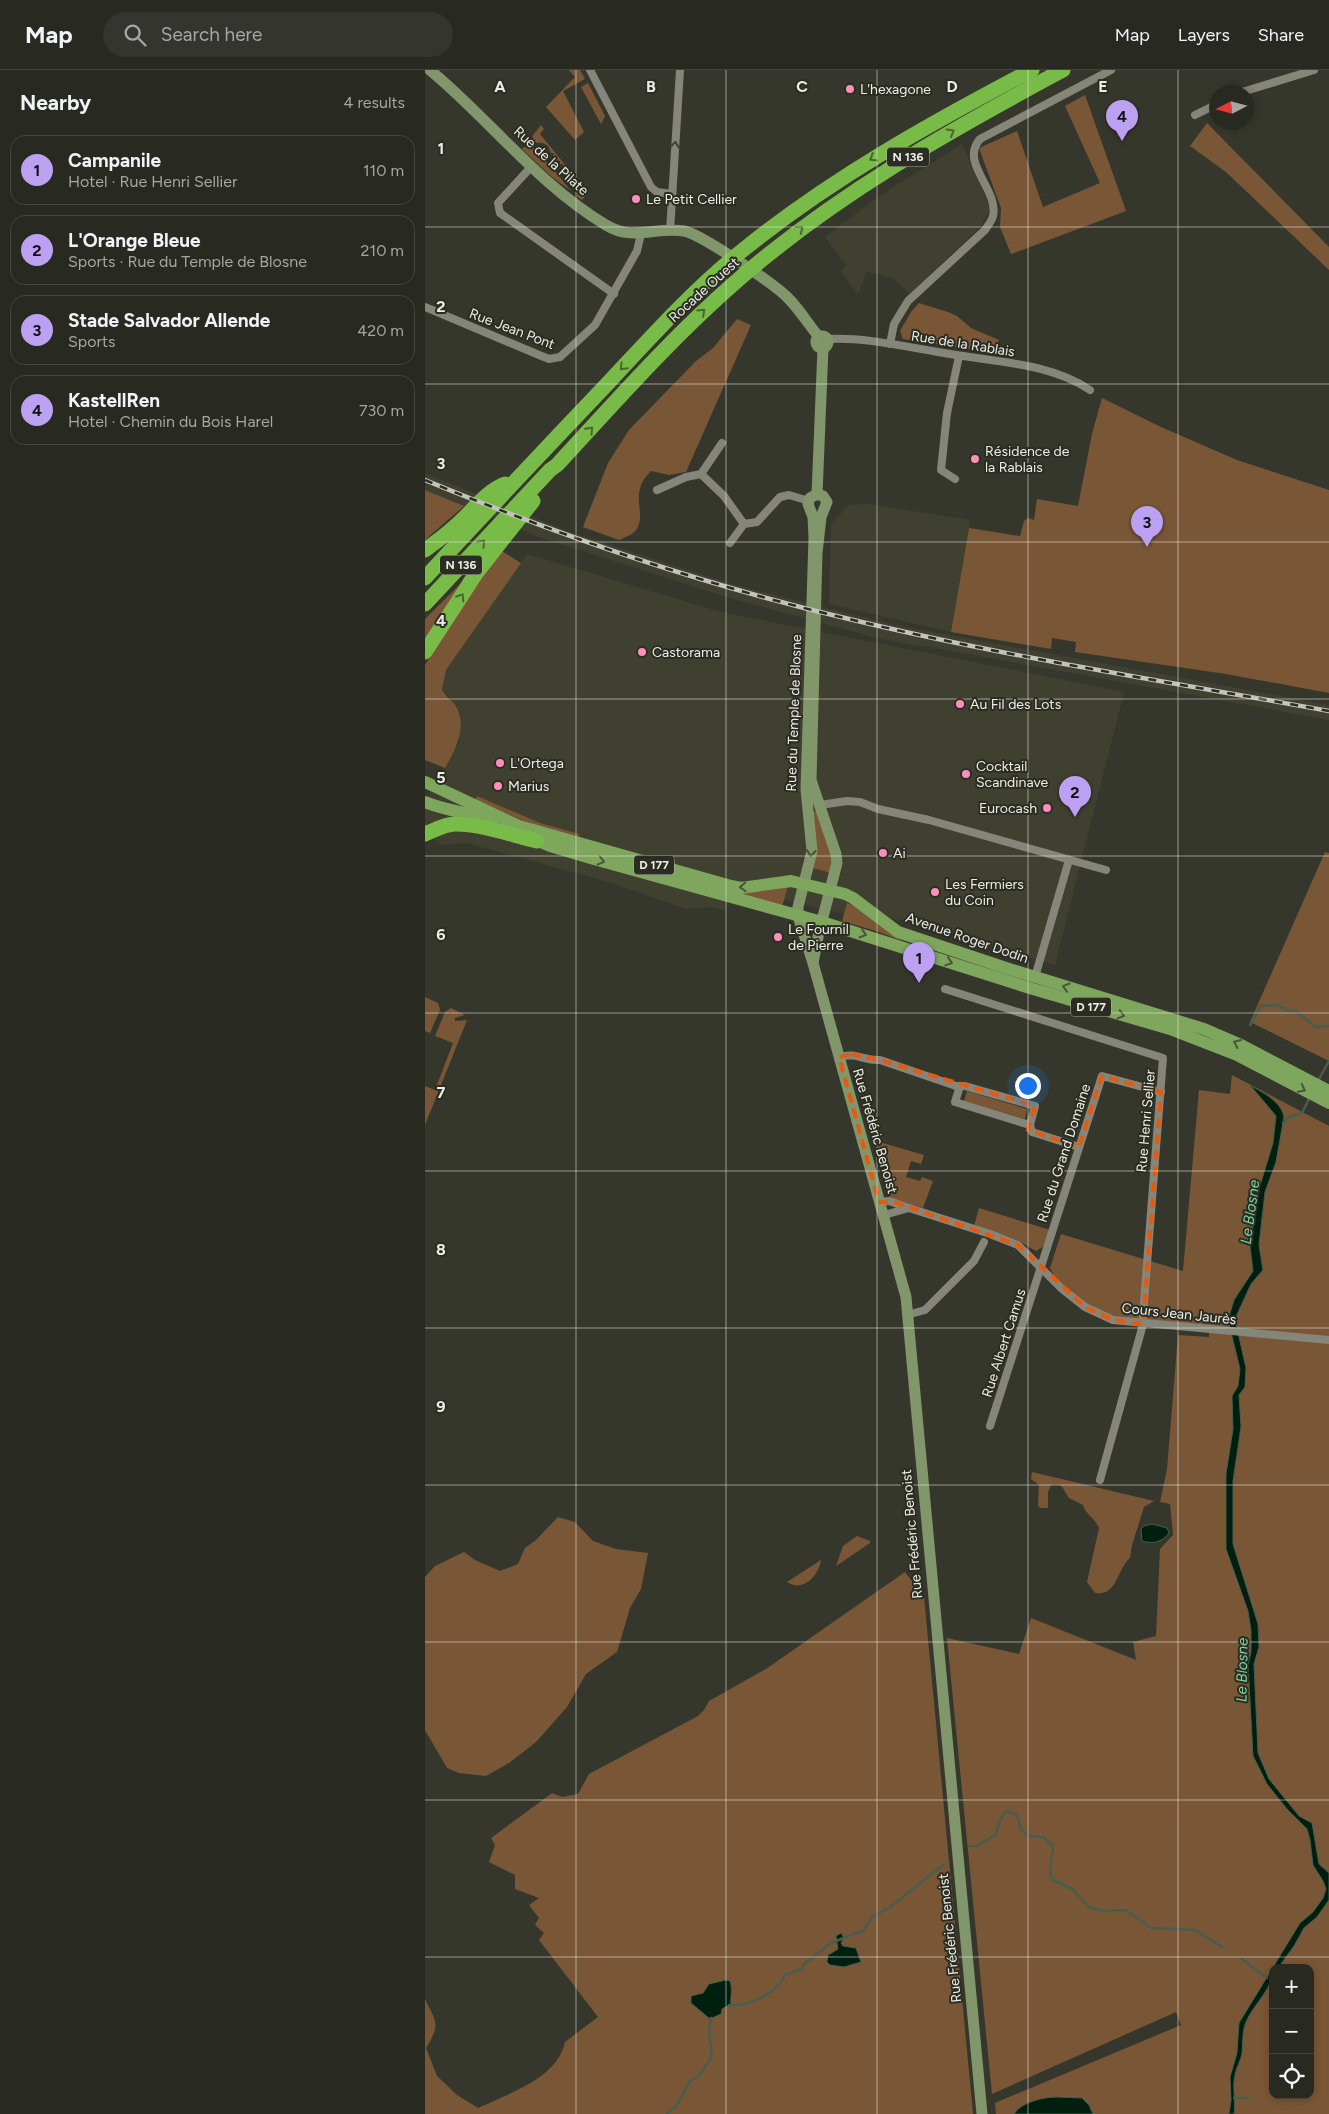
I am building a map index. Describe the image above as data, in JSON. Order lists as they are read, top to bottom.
{
  "streets": {
    "highway": ["N 136", "Rocade Ouest"],
    "main road": ["D 177", "Avenue Roger Dodin"],
    "street": [
      "Rue de la Pilate",
      "Rue Jean Pont",
      "Rue de la Rablais",
      "Rue du Temple de Blosne",
      "Rue Henri Sellier",
      "Rue Frédéric Benoist",
      "Rue du Grand Domaine",
      "Cours Jean Jaurès",
      "Rue Albert Camus"
    ]
  },
  "crossings": [
    ["N 136", "Rocade Ouest"],
    ["Rue de la Pilate", "Rue Jean Pont"],
    ["Rue de la Rablais", "Rue du Temple de Blosne"],
    ["Rue du Temple de Blosne", "Avenue Roger Dodin"],
    ["Rue du Temple de Blosne", "Rue Frédéric Benoist"],
    ["Avenue Roger Dodin", "Rue Frédéric Benoist"],
    ["Rue Henri Sellier", "Rue du Grand Domaine"],
    ["Rue Henri Sellier", "Cours Jean Jaurès"],
    ["Rue Frédéric Benoist", "Cours Jean Jaurès"],
    ["Rue du Grand Domaine", "Cours Jean Jaurès"],
    ["Rue du Grand Domaine", "Rue Albert Camus"],
    ["Cours Jean Jaurès", "Rue Albert Camus"]
  ],
  "water": ["Le Blosne"],
  "places": [
    "L'hexagone",
    "Le Petit Cellier",
    "Résidence de la Rablais",
    "Castorama",
    "Au Fil des Lots",
    "L'Ortega",
    "Cocktail Scandinave",
    "Marius",
    "Eurocash",
    "Ai",
    "Les Fermiers du Coin",
    "Le Fournil de Pierre"
  ],
  "north": "left",
  "page": {
    "header": "Map",
    "search": "Search here",
    "nav": ["Map", "Layers", "Share"],
    "heading": ["Nearby", "4 results"],
    "pins": [
      "4",
      "3",
      "2",
      "1"
    ],
    "list": [
      {
        "mark": "1",
        "name": "Campanile",
        "note": "Hotel · Rue Henri Sellier",
        "value": "110 m"
      },
      {
        "mark": "2",
        "name": "L'Orange Bleue",
        "note": "Sports · Rue du Temple de Blosne",
        "value": "210 m"
      },
      {
        "mark": "3",
        "name": "Stade Salvador Allende",
        "note": "Sports",
        "value": "420 m"
      },
      {
        "mark": "4",
        "name": "KastellRen",
        "note": "Hotel · Chemin du Bois Harel",
        "value": "730 m"
      }
    ],
    "map_buttons": ["+", "−"]
  },
  "grid": {
    "columns": [
      "A",
      "B",
      "C",
      "D",
      "E"
    ],
    "rows": [
      "1",
      "2",
      "3",
      "4",
      "5",
      "6",
      "7",
      "8",
      "9"
    ]
  }
}
